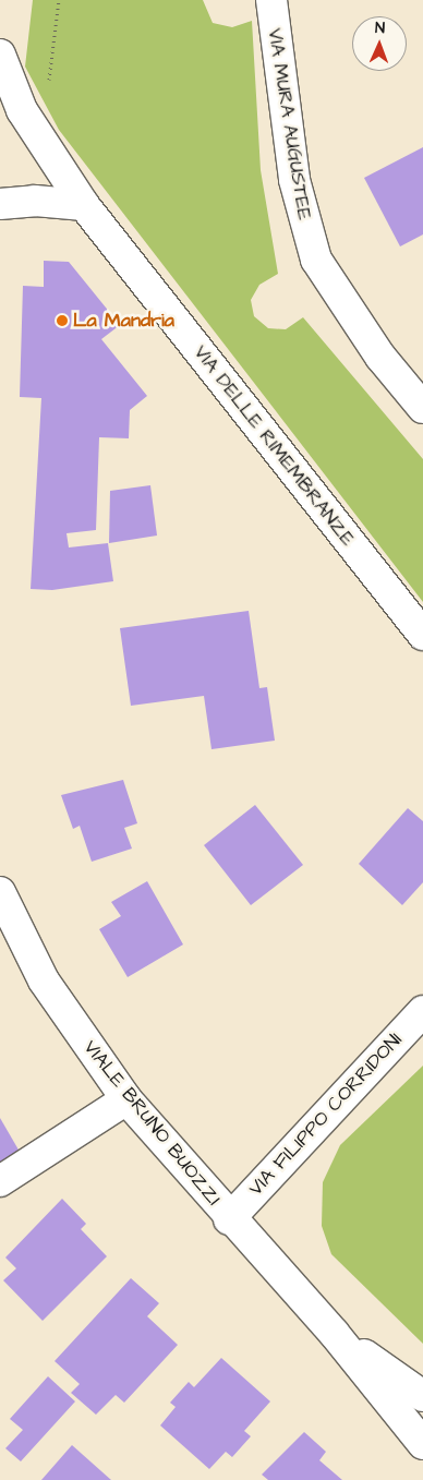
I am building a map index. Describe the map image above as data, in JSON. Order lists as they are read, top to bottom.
{
  "streets": {
    "street": [
      "VIA MURA AUGUSTEE",
      "VIA DELLE RIMEMBRANZE",
      "VIA FILIPPO CORRIDONI",
      "VIALE BRUNO BUOZZI"
    ]
  },
  "crossings": [
    ["VIA FILIPPO CORRIDONI", "VIALE BRUNO BUOZZI"]
  ],
  "places": ["La Mandria"],
  "north": "top"
}
